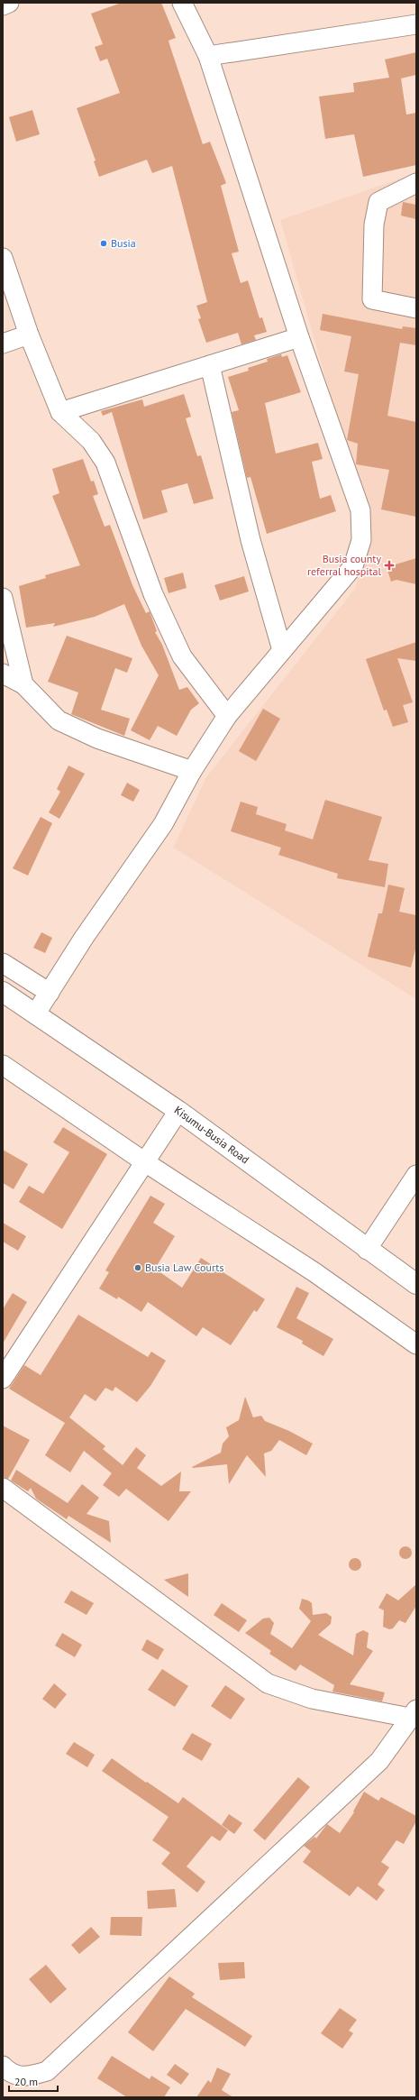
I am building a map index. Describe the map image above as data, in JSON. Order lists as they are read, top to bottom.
{
  "streets": {
    "highway": ["Kisumu-Busia Road"]
  },
  "places": {
    "other": ["Busia", "Busia Law Courts"],
    "health": ["Busia county referral hospital"]
  },
  "scale_bar": "20 m"
}
